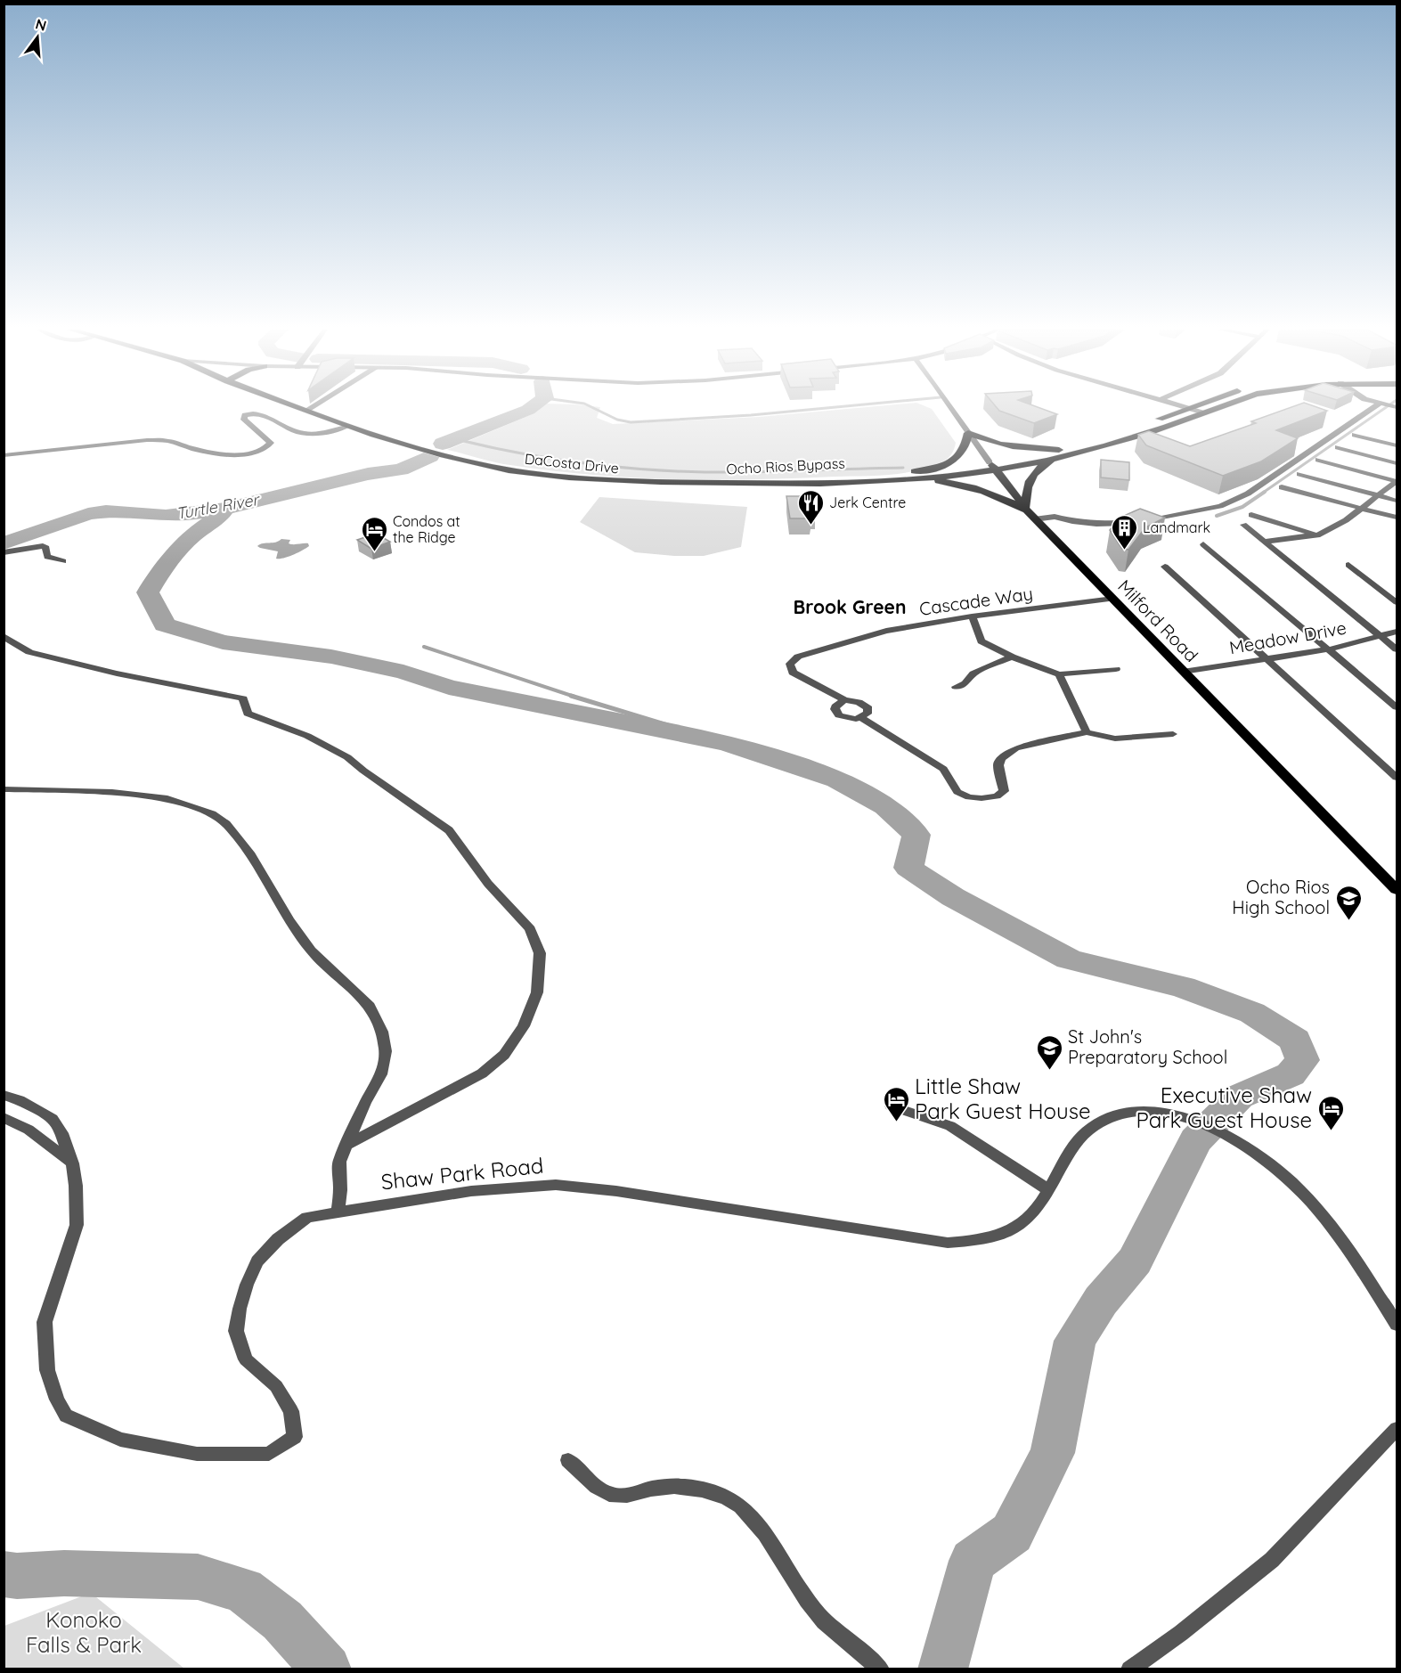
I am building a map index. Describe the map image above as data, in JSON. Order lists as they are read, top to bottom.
{
  "streets": {
    "main road": ["DaCosta Drive", "Ocho Rios Bypass", "Milford Road"],
    "street": ["Cascade Way", "Meadow Drive", "Shaw Park Road"]
  },
  "crossings": [
    ["DaCosta Drive", "Ocho Rios Bypass"],
    ["Ocho Rios Bypass", "Milford Road"],
    ["Cascade Way", "Milford Road"],
    ["Milford Road", "Meadow Drive"]
  ],
  "districts": ["Brook Green"],
  "water": ["Turtle River"],
  "parks": ["Konoko Falls & Park"],
  "places": {
    "restaurant": ["Jerk Centre"],
    "building": ["Landmark"],
    "hotel": ["Condos at the Ridge", "Little Shaw Park Guest House", "Executive Shaw Park Guest House"],
    "school or university": ["Ocho Rios High School", "St John's Preparatory School"]
  },
  "north": "top"
}
